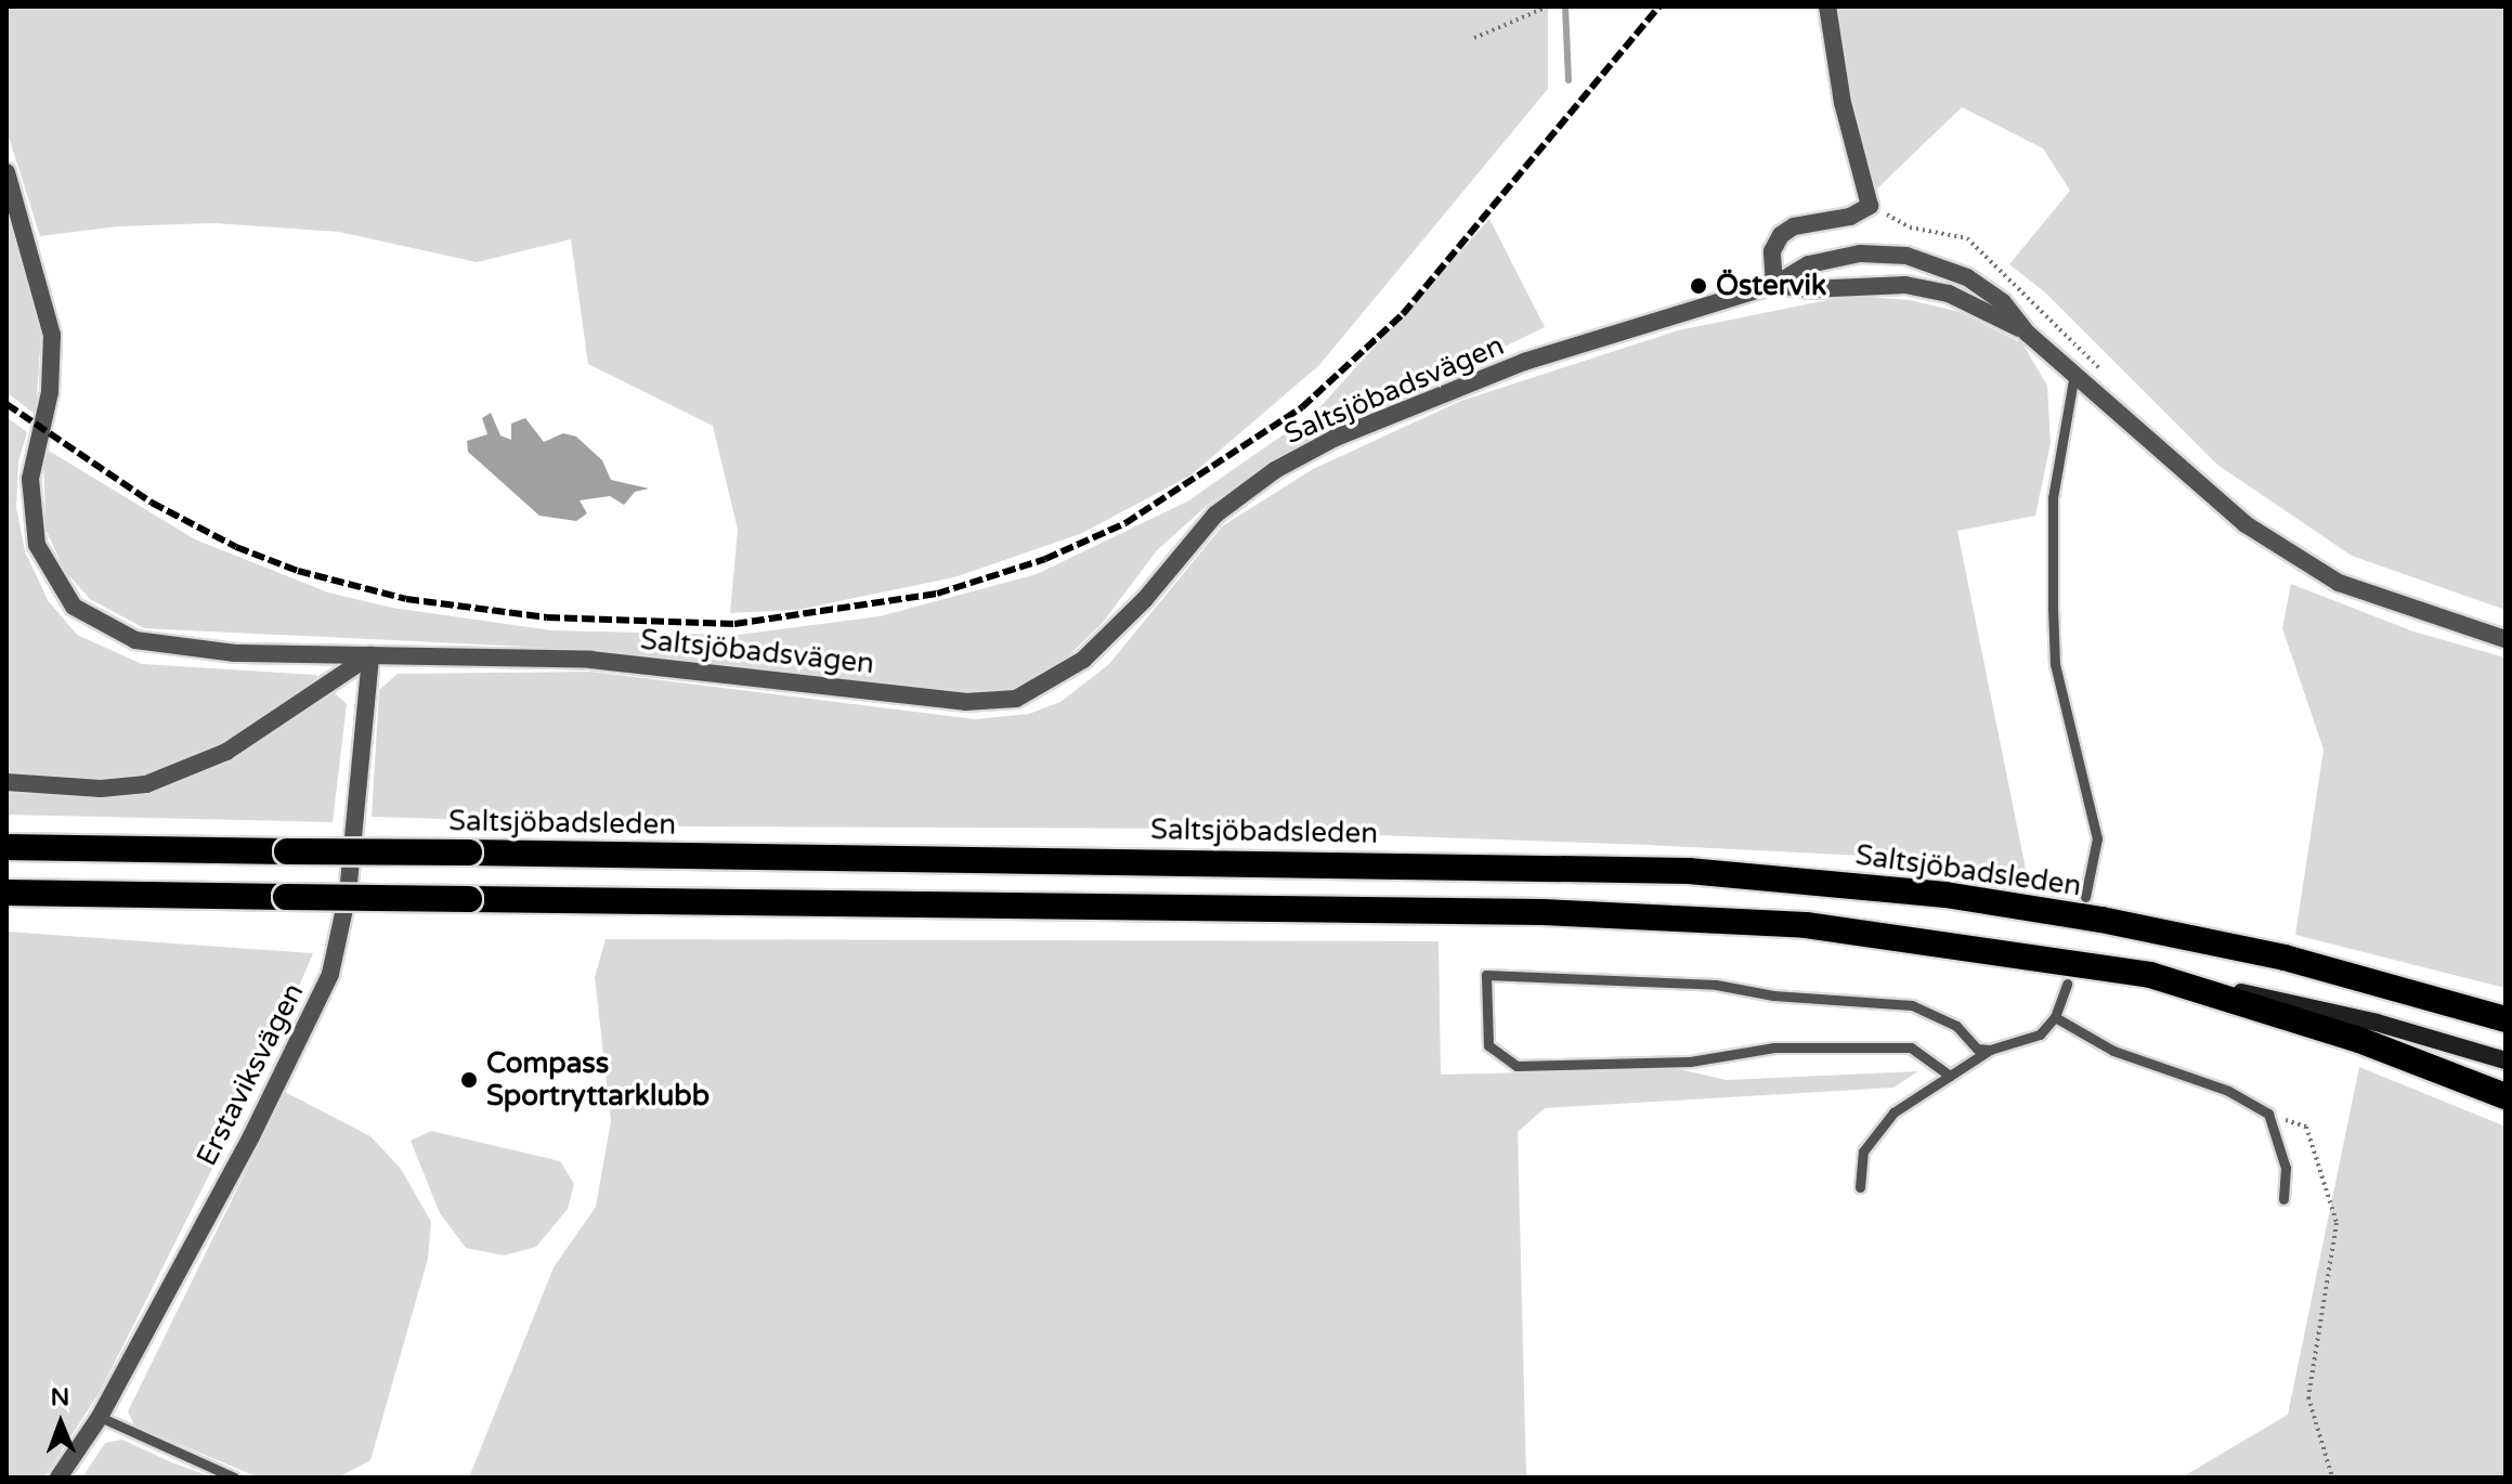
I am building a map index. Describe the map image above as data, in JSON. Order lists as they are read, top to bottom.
{
  "streets": {
    "highway": ["Saltsjöbadsleden"],
    "street": ["Saltsjöbadsvägen", "Erstaviksvägen"]
  },
  "crossings": [
    ["Saltsjöbadsvägen", "Erstaviksvägen"]
  ],
  "places": ["Östervik", "Compass Sportryttarklubb"],
  "north": "top"
}
